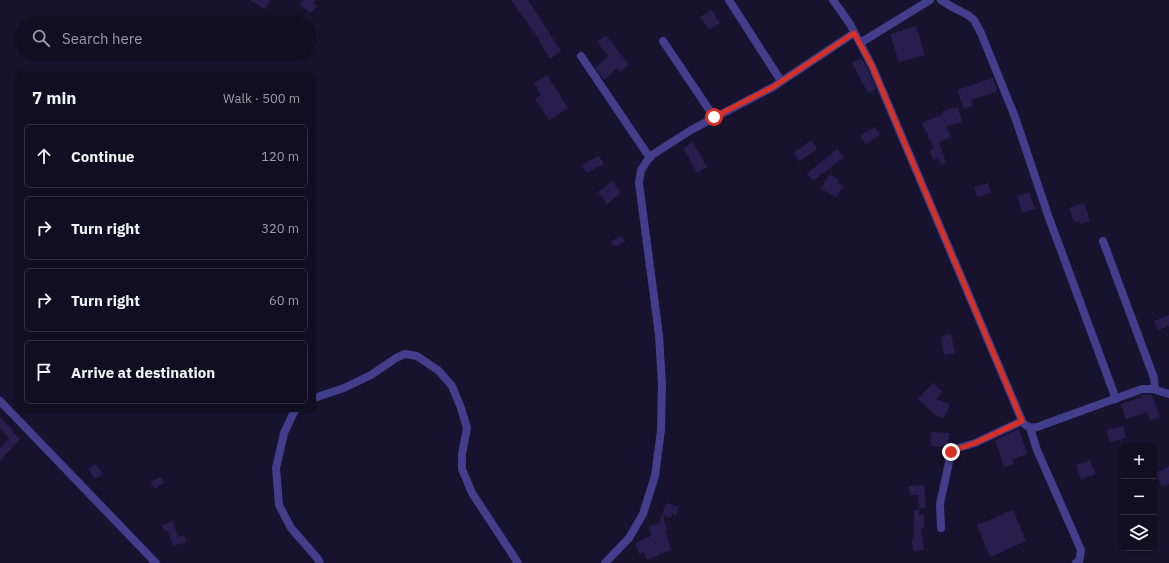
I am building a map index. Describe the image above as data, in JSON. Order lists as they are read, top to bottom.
{
  "page": {
    "search": "Search here",
    "heading": ["7 min", "Walk · 500 m"],
    "list": [
      ["Continue", "120 m"],
      ["Turn right", "320 m"],
      ["Turn right", "60 m"],
      "Arrive at destination"
    ],
    "map_buttons": ["+", "−"]
  }
}
